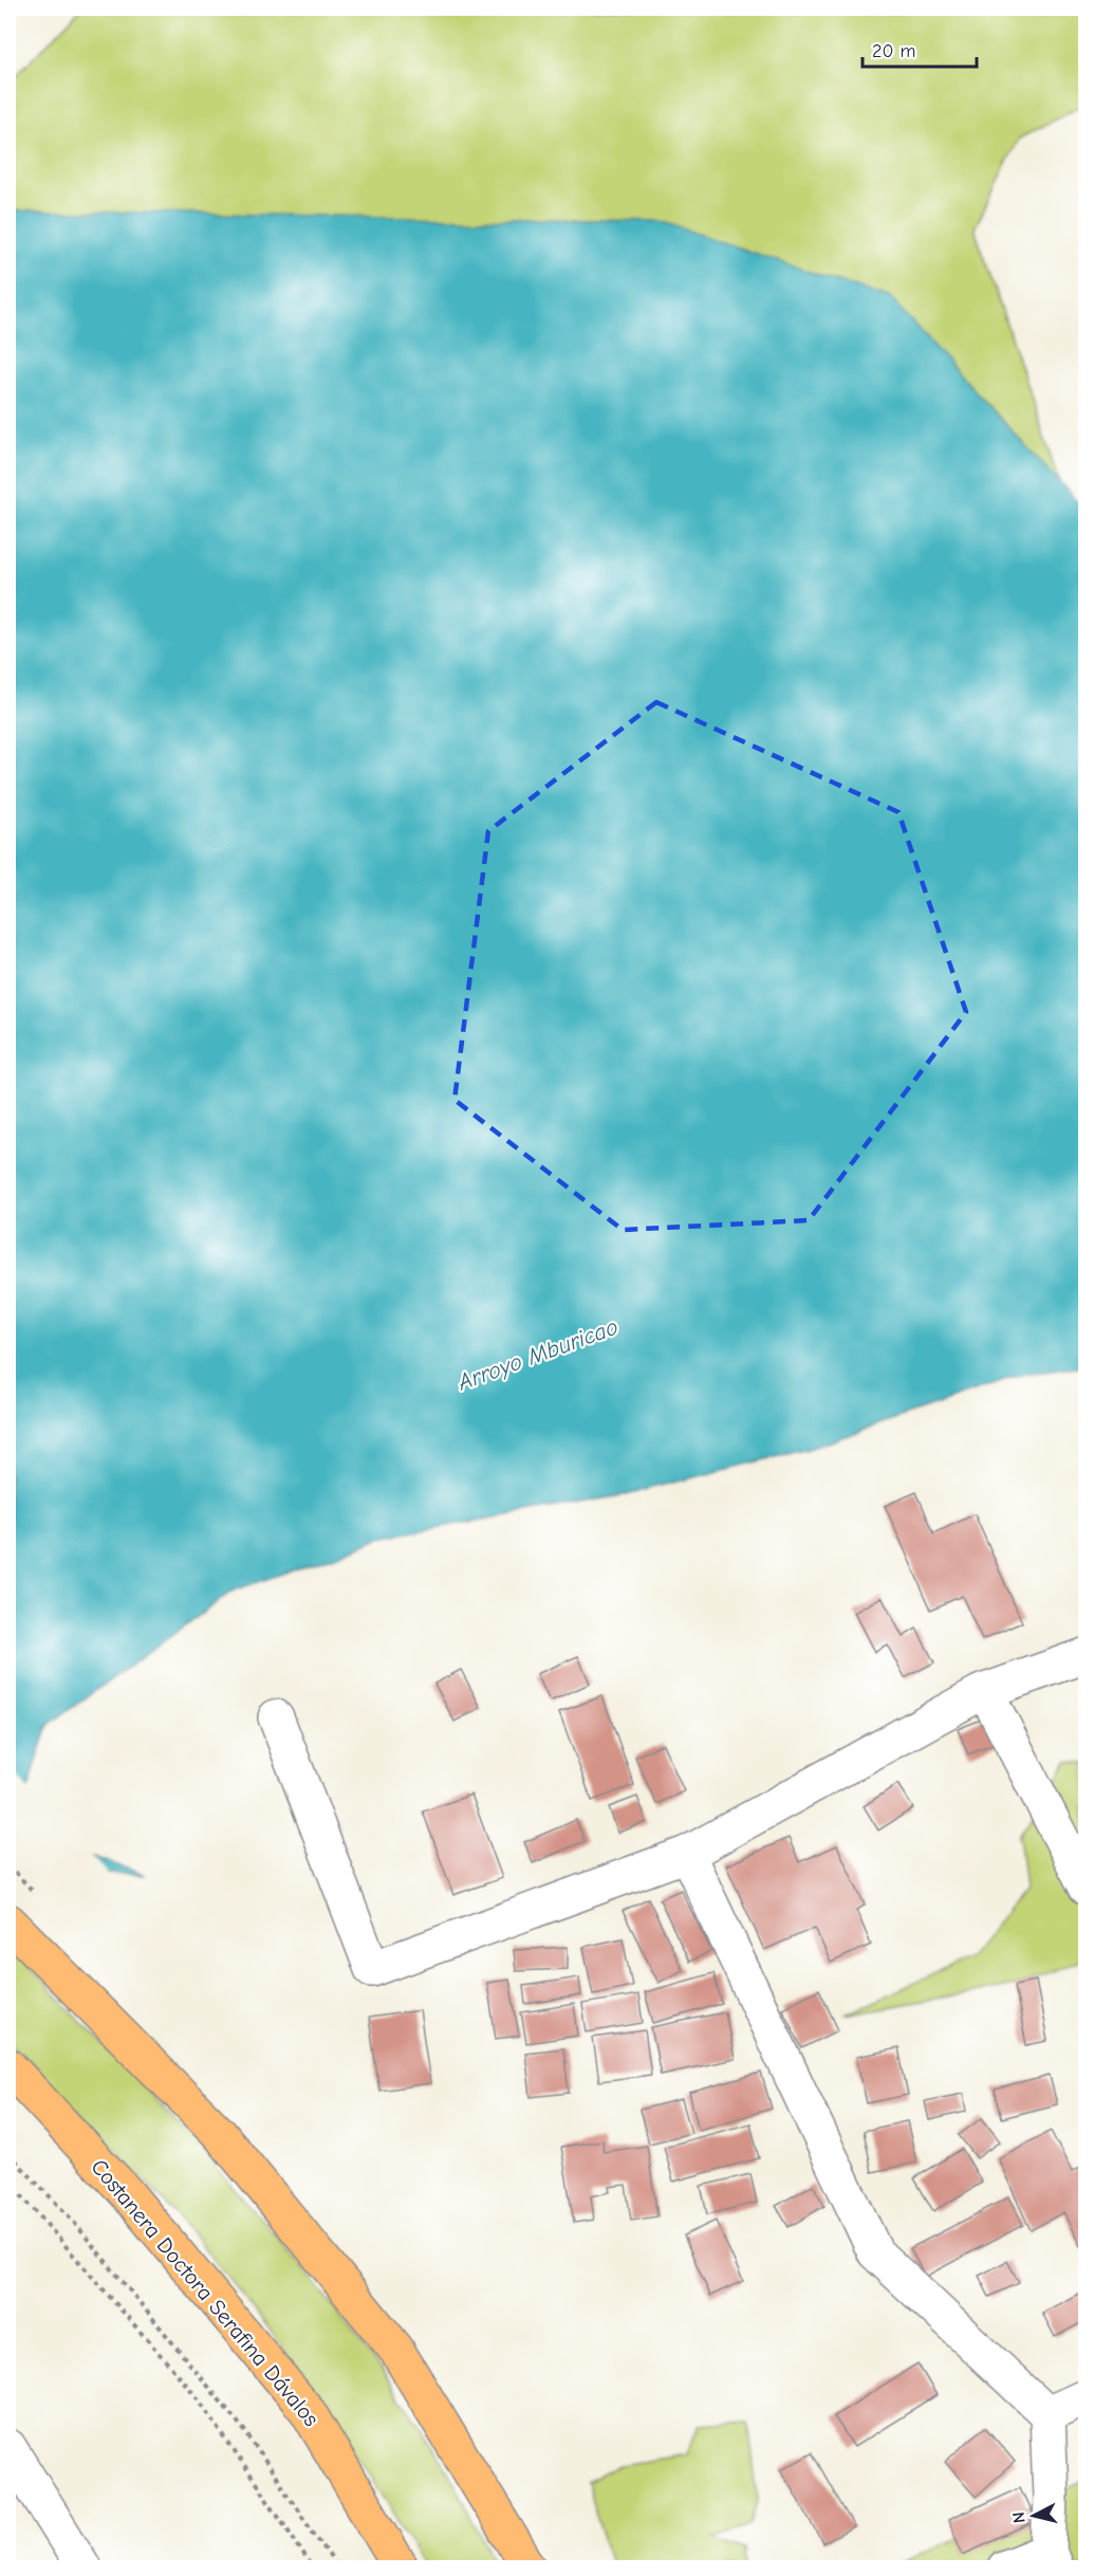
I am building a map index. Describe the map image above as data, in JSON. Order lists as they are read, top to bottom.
{
  "streets": {
    "highway": ["Costanera Doctora Serafina Dávalos"]
  },
  "water": ["Arroyo Mburicao"],
  "scale_bar": "20 m",
  "north": "left"
}
